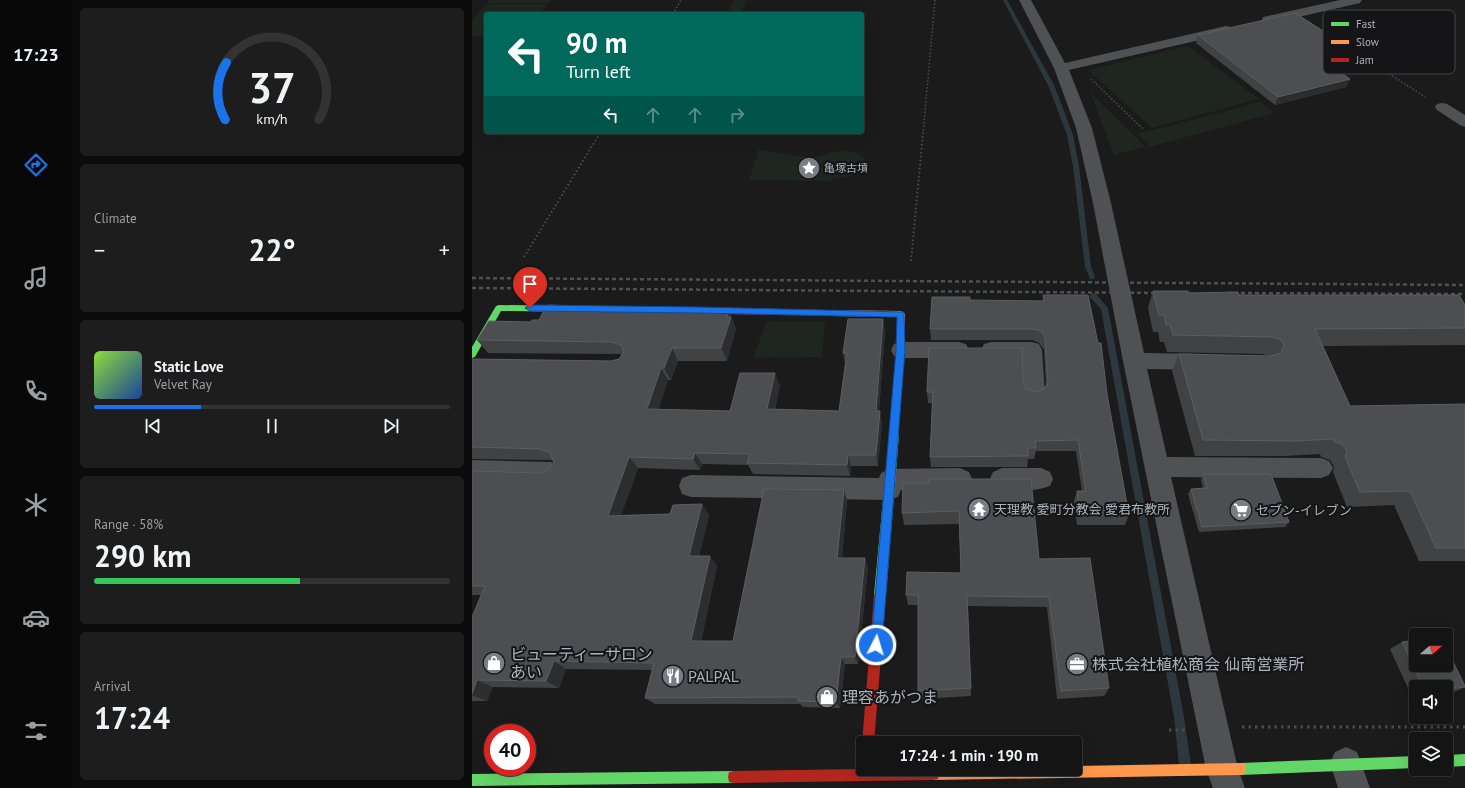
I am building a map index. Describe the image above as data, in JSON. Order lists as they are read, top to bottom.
{
  "places": {
    "place": ["亀塚古墳"],
    "temple": ["天理教 愛町分教会 愛君布教所"],
    "supermarket": ["セブン-イレブン"],
    "shop": ["ビューティーサロン あい", "理容あがつま"],
    "office": ["株式会社植松商会 仙南営業所"],
    "restaurant": ["PALPAL"]
  },
  "legend": ["Fast", "Slow", "Jam"],
  "north": "right",
  "page": {
    "tabs": "17:23",
    "turn": ["90 m", "Turn left"],
    "tile": [
      "Climate",
      ["Range · 58%", "290 km"],
      ["Arrival", "17:24"]
    ],
    "heat": ["−", "22°", "+"],
    "song": ["Static Love", "Velvet Ray"],
    "limit": "40",
    "trip": "17:24 · 1 min · 190 m",
    "gauge": ["37", "km/h"]
  }
}
